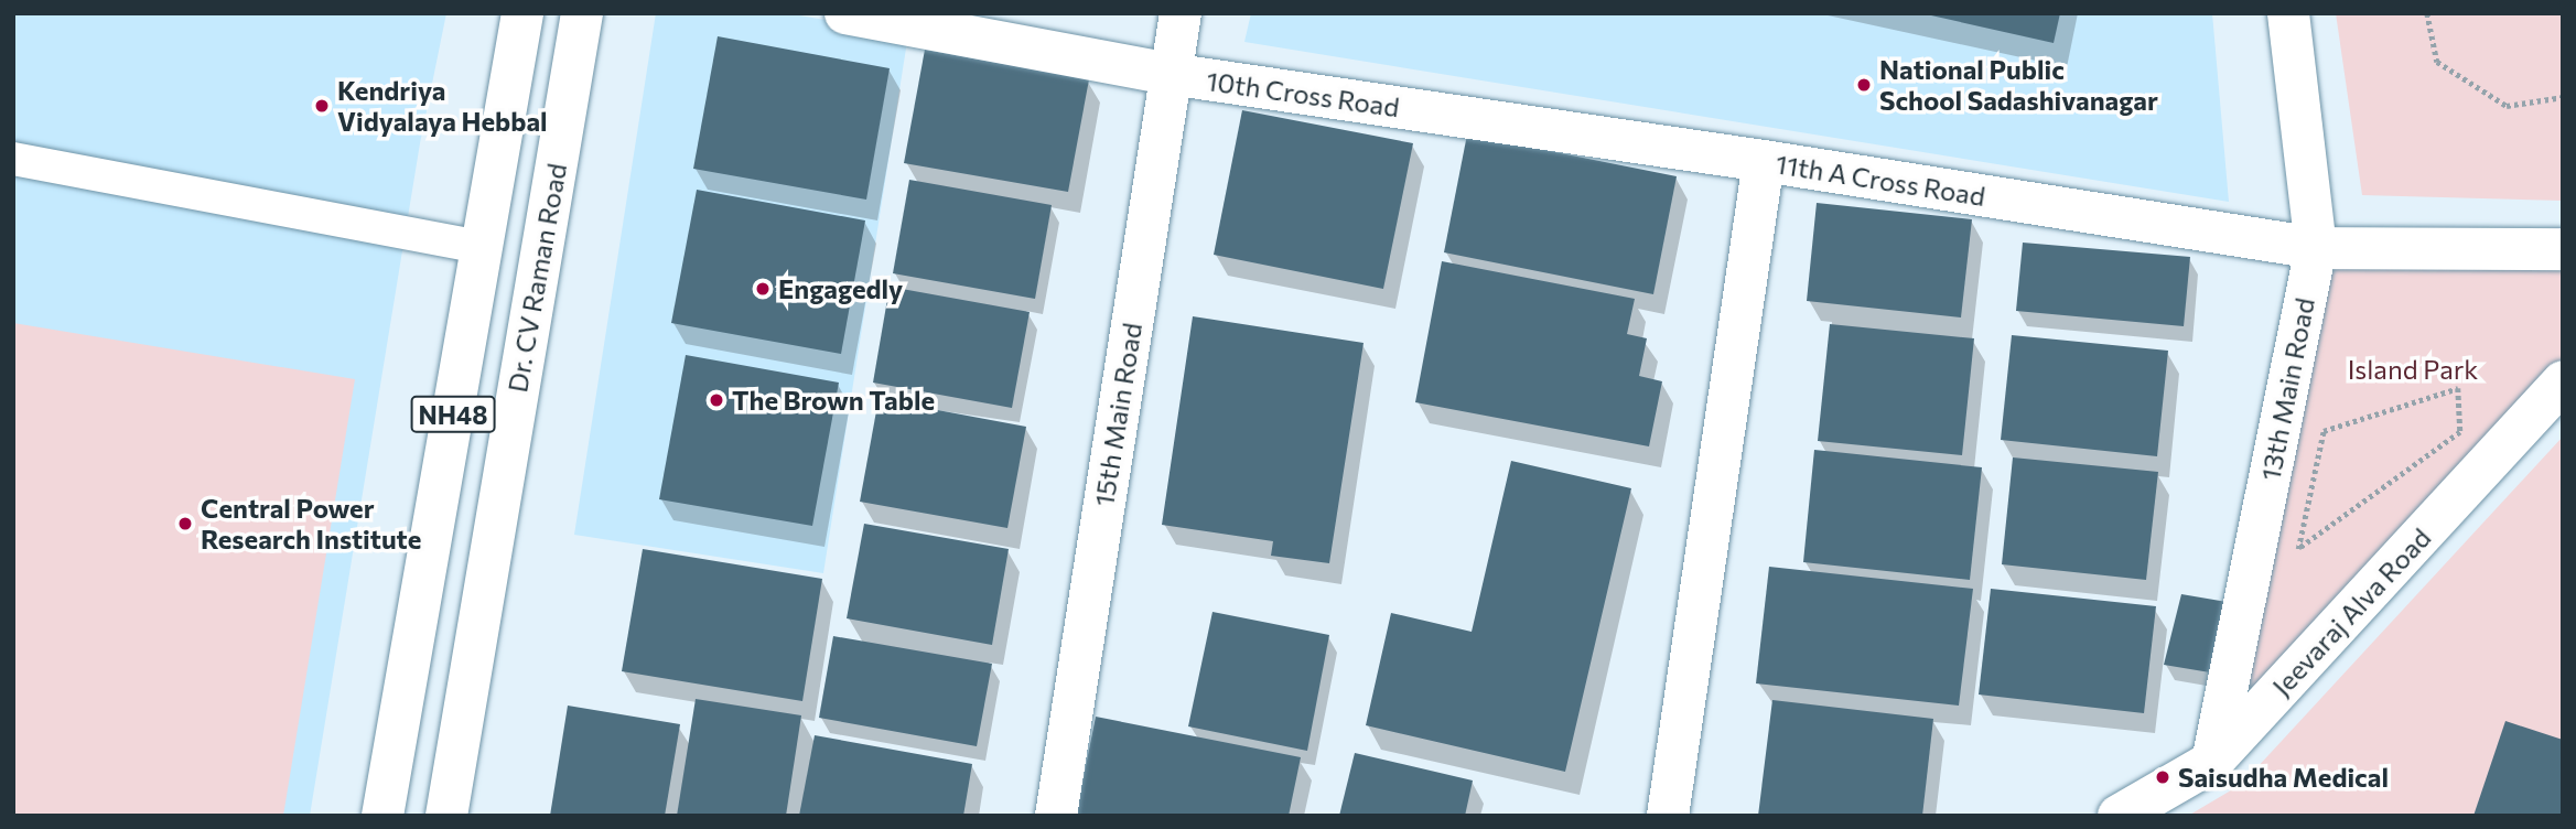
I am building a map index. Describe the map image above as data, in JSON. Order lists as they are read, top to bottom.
{
  "streets": {
    "main road": [
      "10th Cross Road",
      "11th A Cross Road",
      "Dr. CV Raman Road",
      "13th Main Road",
      "NH48",
      "15th Main Road",
      "Jeevaraj Alva Road"
    ]
  },
  "crossings": [
    ["10th Cross Road", "11th A Cross Road"],
    ["10th Cross Road", "15th Main Road"],
    ["11th A Cross Road", "13th Main Road"],
    ["13th Main Road", "Jeevaraj Alva Road"]
  ],
  "parks": ["Island Park"],
  "places": [
    "National Public School Sadashivanagar",
    "Kendriya Vidyalaya Hebbal",
    "Engagedly",
    "The Brown Table",
    "Central Power Research Institute",
    "Saisudha Medical"
  ]
}
